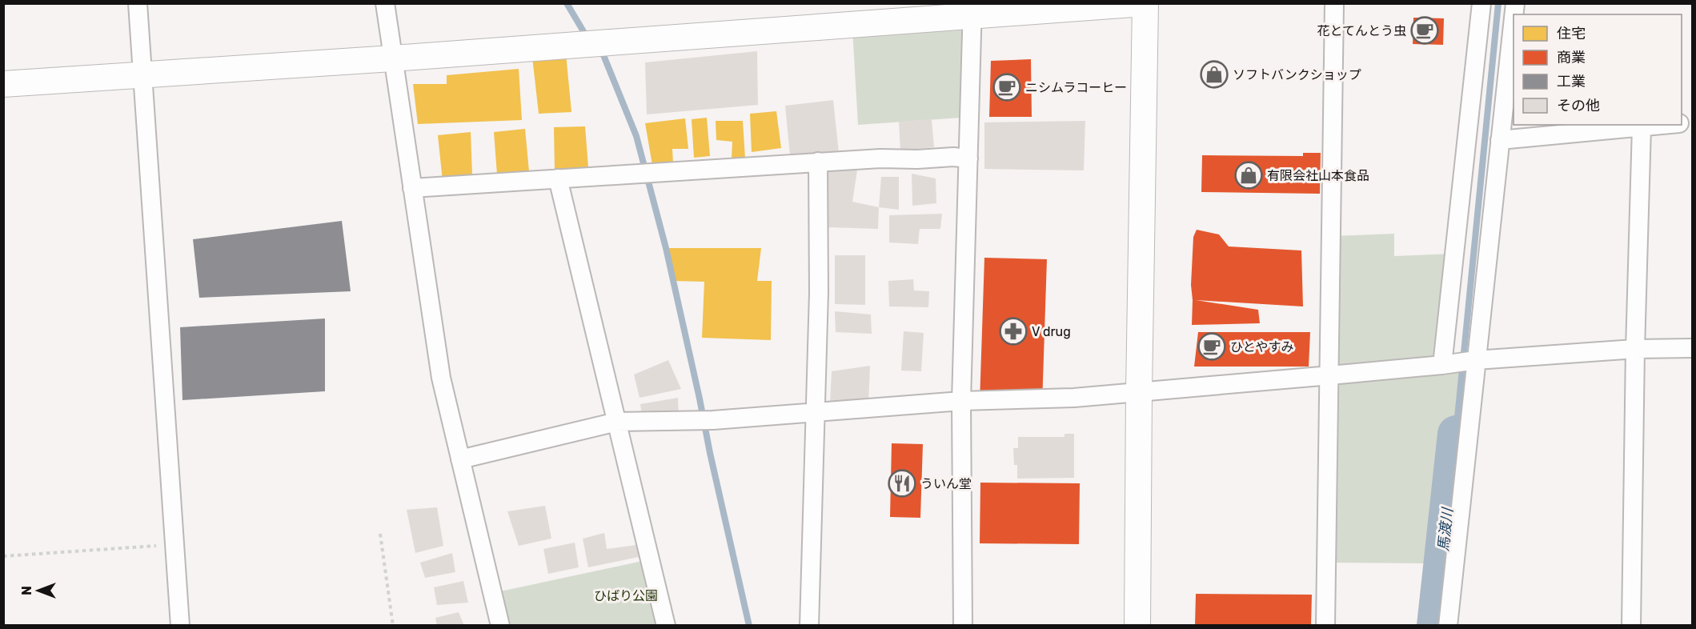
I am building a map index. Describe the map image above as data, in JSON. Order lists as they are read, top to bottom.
{
  "water": ["馬渡川"],
  "parks": ["ひばり公園"],
  "places": {
    "cafe": ["花とてんとう虫", "ニシムラコーヒー", "ひとやすみ"],
    "shop": ["ソフトバンクショップ", "有限会社山本食品"],
    "pharmacy": ["V drug"],
    "restaurant": ["ういん堂"]
  },
  "legend": [
    "住宅",
    "商業",
    "工業",
    "その他"
  ],
  "north": "left"
}
